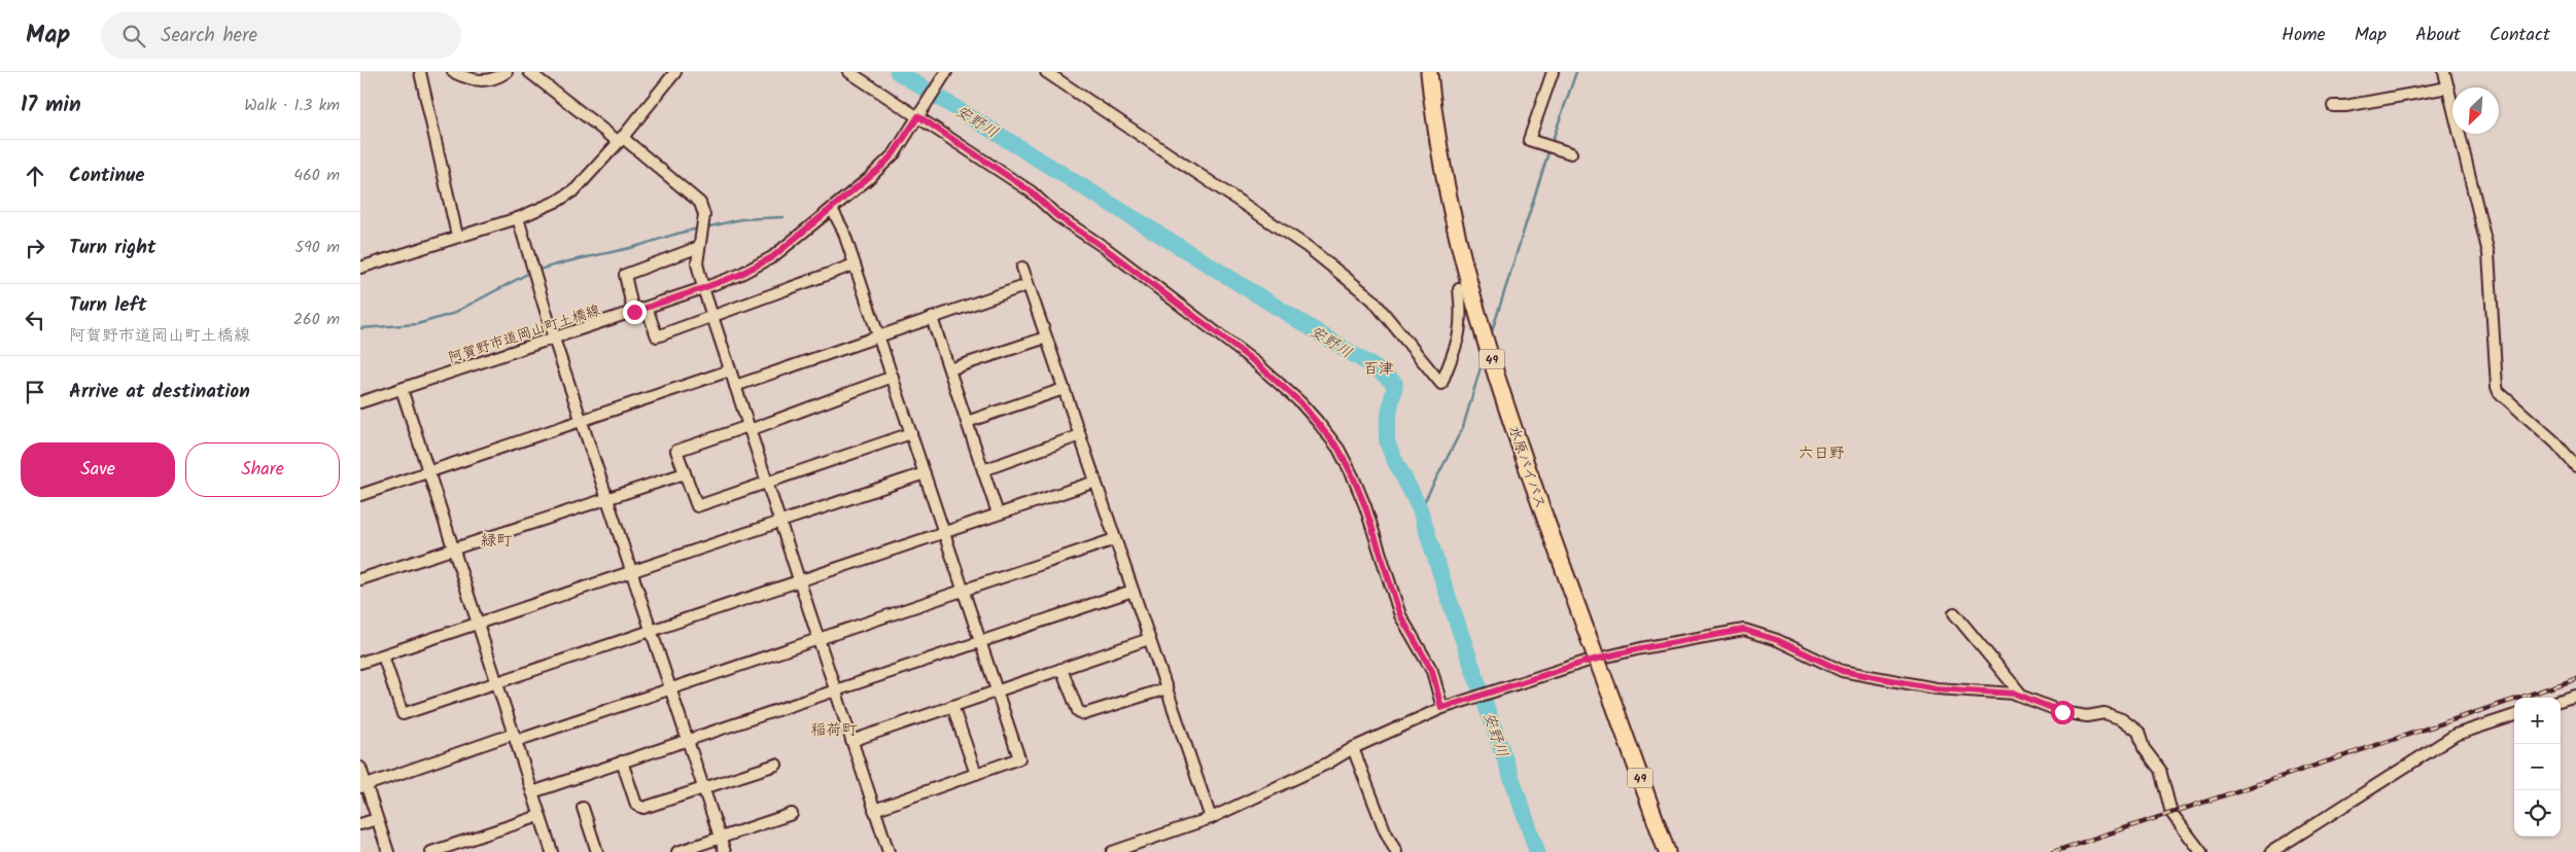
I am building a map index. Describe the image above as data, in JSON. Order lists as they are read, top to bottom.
{
  "streets": {
    "highway": ["49", "水原バイパス"],
    "street": ["阿賀野市道岡山町土橋線"]
  },
  "districts": [
    "百津",
    "六日野",
    "緑町",
    "稲荷町"
  ],
  "water": ["安野川"],
  "north": "bottom left",
  "page": {
    "header": "Map",
    "search": "Search here",
    "nav": [
      "Home",
      "Map",
      "About",
      "Contact"
    ],
    "heading": ["17 min", "Walk · 1.3 km"],
    "list": [
      ["Continue", "460 m"],
      ["Turn right", "590 m"],
      ["Turn left", "阿賀野市道岡山町土橋線", "260 m"],
      "Arrive at destination"
    ],
    "buttons": ["Save", "Share"],
    "map_buttons": ["+", "−"]
  }
}
